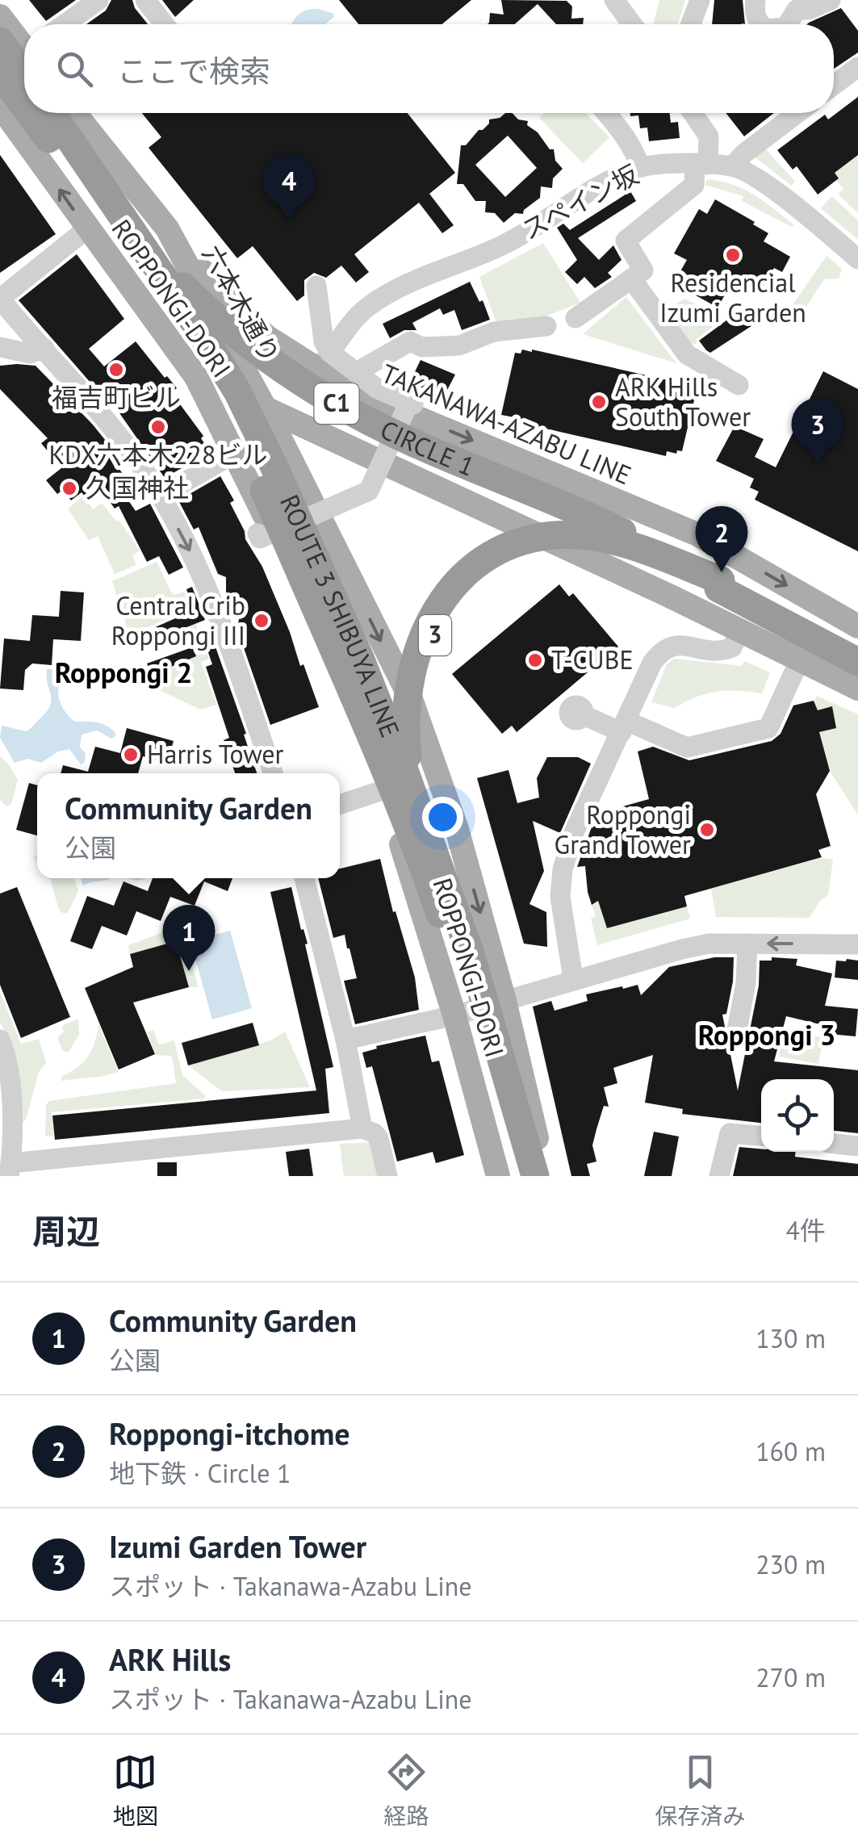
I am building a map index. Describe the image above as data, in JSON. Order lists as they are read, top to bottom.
{
  "streets": {
    "highway": [
      "C1",
      "CIRCLE 1",
      "ROUTE 3 SHIBUYA LINE",
      "3"
    ],
    "main road": ["ROPPONGI-DORI", "六本木通り", "TAKANAWA-AZABU LINE"],
    "street": ["スペイン坂"]
  },
  "crossings": [
    ["スペイン坂", "TAKANAWA-AZABU LINE"],
    ["ROPPONGI-DORI", "六本木通り"],
    ["ROPPONGI-DORI", "TAKANAWA-AZABU LINE"],
    ["六本木通り", "TAKANAWA-AZABU LINE"],
    ["C1", "CIRCLE 1"],
    ["C1", "3"],
    ["CIRCLE 1", "3"],
    ["ROUTE 3 SHIBUYA LINE", "3"]
  ],
  "districts": ["Roppongi 2", "Roppongi 3"],
  "places": [
    "Residencial Izumi Garden",
    "福吉町ビル",
    "ARK Hills South Tower",
    "KDX六本木228ビル",
    "久国神社",
    "Central Crib Roppongi III",
    "T-CUBE",
    "Harris Tower",
    "Roppongi Grand Tower"
  ],
  "page": {
    "search": "ここで検索",
    "pins": [
      "4",
      "3",
      "2",
      "1"
    ],
    "popup": ["Community Garden", "公園"],
    "heading": ["周辺", "4件"],
    "list": [
      {
        "mark": "1",
        "name": "Community Garden",
        "note": "公園",
        "value": "130 m"
      },
      {
        "mark": "2",
        "name": "Roppongi-itchome",
        "note": "地下鉄 · Circle 1",
        "value": "160 m"
      },
      {
        "mark": "3",
        "name": "Izumi Garden Tower",
        "note": "スポット · Takanawa-Azabu Line",
        "value": "230 m"
      },
      {
        "mark": "4",
        "name": "ARK Hills",
        "note": "スポット · Takanawa-Azabu Line",
        "value": "270 m"
      }
    ],
    "nav": ["地図", "経路", "保存済み"]
  }
}
